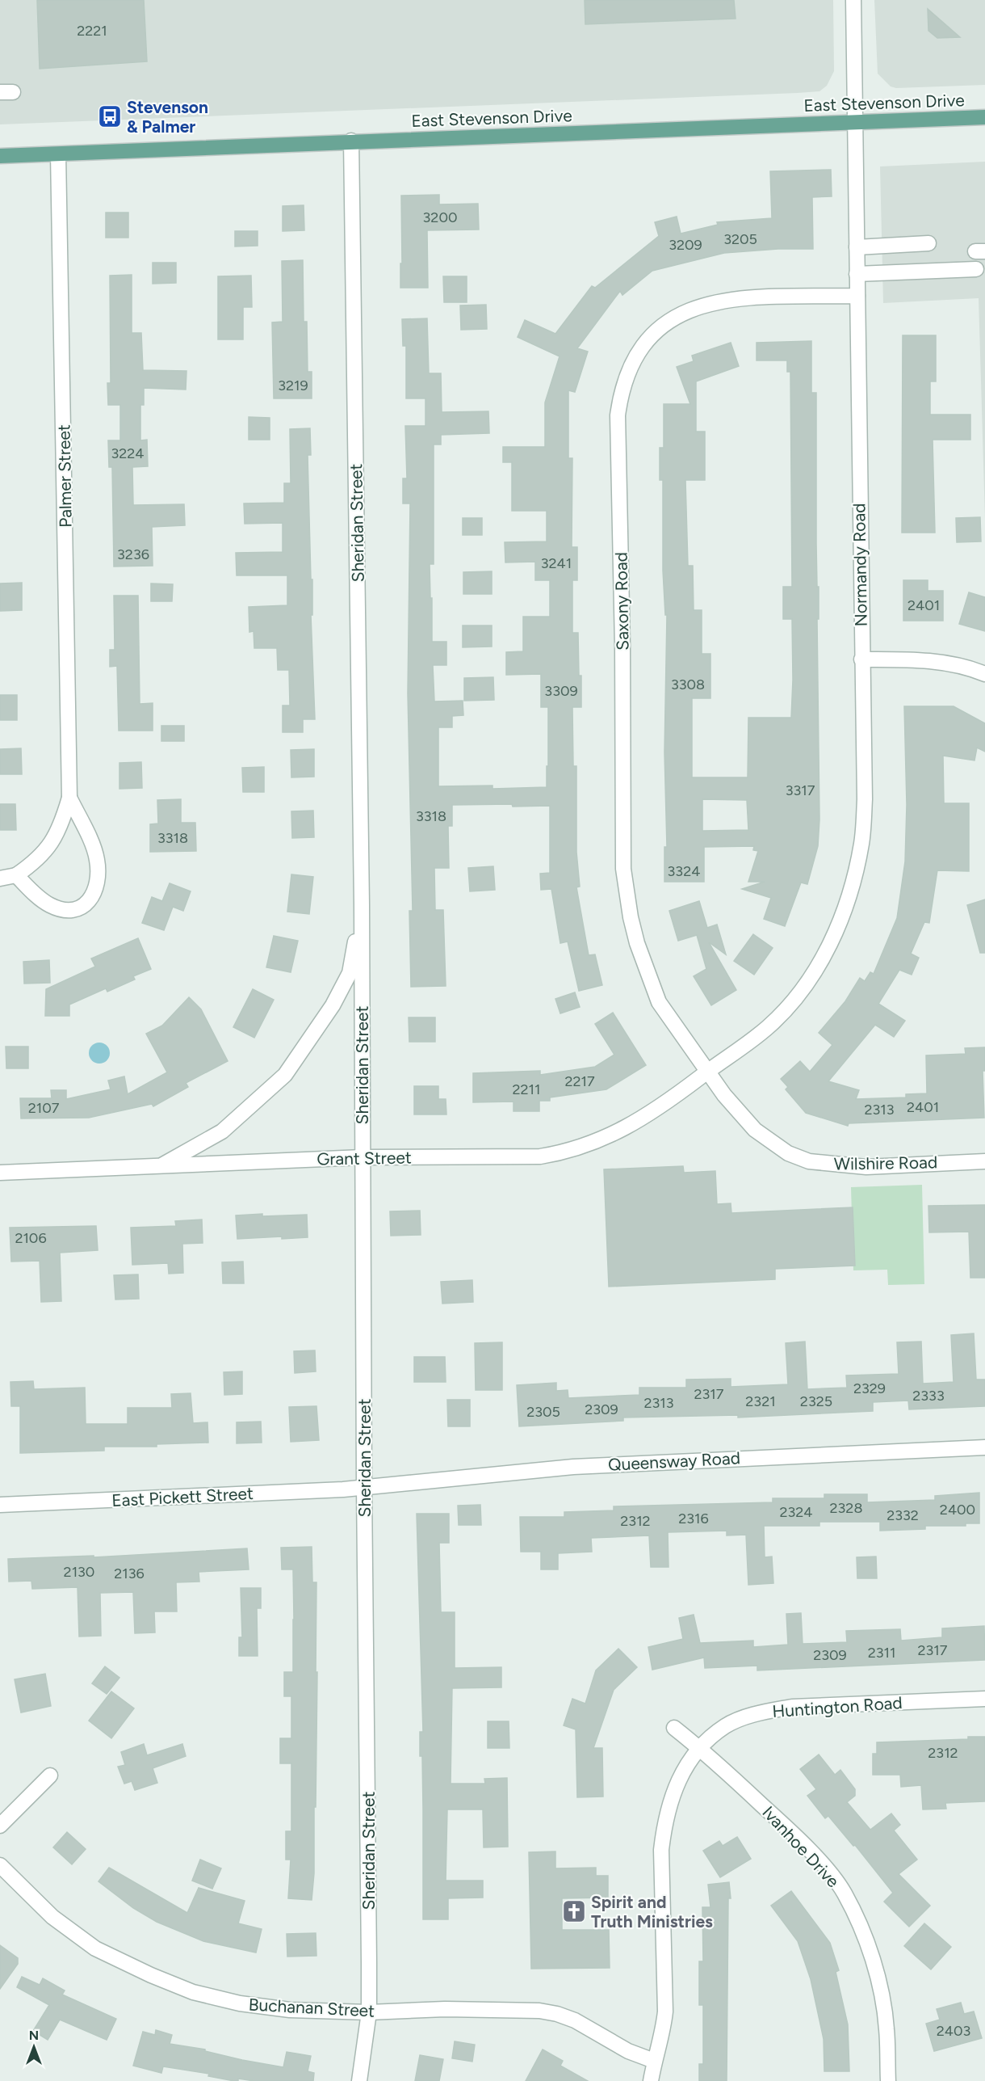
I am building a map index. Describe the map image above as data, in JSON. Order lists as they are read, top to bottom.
{
  "streets": {
    "main road": ["East Stevenson Drive"],
    "street": [
      "Palmer Street",
      "Sheridan Street",
      "Normandy Road",
      "Saxony Road",
      "Grant Street",
      "Wilshire Road",
      "Queensway Road",
      "East Pickett Street",
      "Huntington Road",
      "Ivanhoe Drive",
      "Buchanan Street"
    ]
  },
  "crossings": [
    ["East Stevenson Drive", "Palmer Street"],
    ["East Stevenson Drive", "Sheridan Street"],
    ["East Stevenson Drive", "Normandy Road"],
    ["Sheridan Street", "Grant Street"],
    ["Sheridan Street", "Queensway Road"],
    ["Sheridan Street", "East Pickett Street"],
    ["Sheridan Street", "Buchanan Street"],
    ["Normandy Road", "Saxony Road"],
    ["Normandy Road", "Grant Street"],
    ["Normandy Road", "Wilshire Road"],
    ["Saxony Road", "Grant Street"],
    ["Saxony Road", "Wilshire Road"],
    ["Grant Street", "Wilshire Road"],
    ["Queensway Road", "East Pickett Street"],
    ["Huntington Road", "Ivanhoe Drive"],
    ["Huntington Road", "Buchanan Street"]
  ],
  "places": {
    "bus stop": ["Stevenson & Palmer"],
    "church": ["Spirit and Truth Ministries"]
  },
  "house_numbers": [
    "2221",
    "3200",
    "3205",
    "3209",
    "3219",
    "3224",
    "3236",
    "3241",
    "2401",
    "3308",
    "3309",
    "3317",
    "3318",
    "3318",
    "3324",
    "2217",
    "2211",
    "2401",
    "2107",
    "2313",
    "2106",
    "2329",
    "2317",
    "2333",
    "2321",
    "2325",
    "2313",
    "2309",
    "2305",
    "2328",
    "2400",
    "2324",
    "2332",
    "2316",
    "2312",
    "2130",
    "2136",
    "2317",
    "2311",
    "2309",
    "2312",
    "2403"
  ],
  "north": "top"
}
